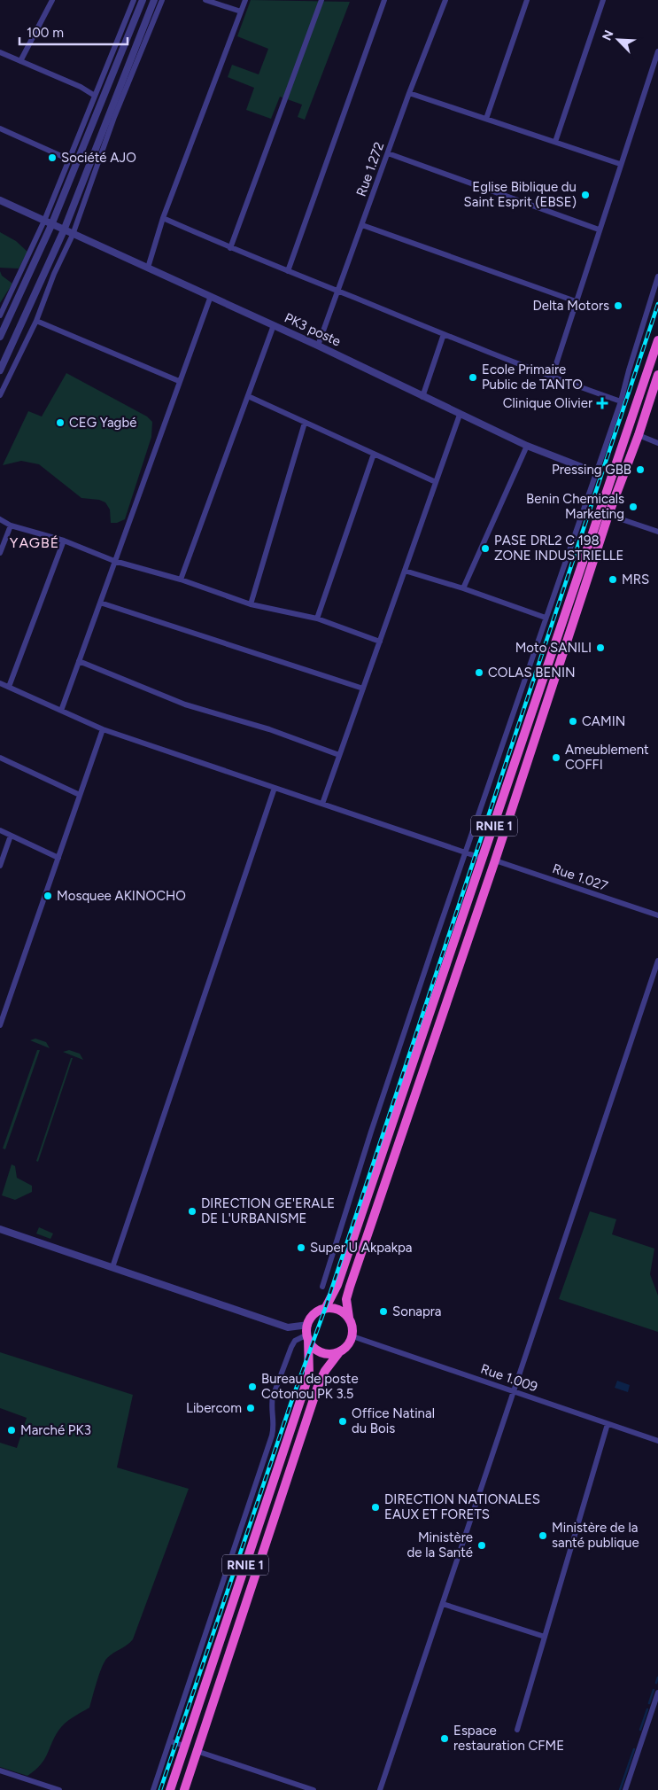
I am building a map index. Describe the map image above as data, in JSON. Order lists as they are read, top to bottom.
{
  "streets": {
    "highway": ["RNIE 1"],
    "street": [
      "Rue 1.272",
      "PK3 poste",
      "Rue 1.027",
      "Rue 1.009"
    ]
  },
  "crossings": [
    ["Rue 1.272", "PK3 poste"],
    ["PK3 poste", "RNIE 1"],
    ["RNIE 1", "Rue 1.027"],
    ["RNIE 1", "Rue 1.009"]
  ],
  "districts": ["YAGBÉ"],
  "places": {
    "other": [
      "Société AJO",
      "Eglise Biblique du Saint Esprit (EBSE)",
      "Delta Motors",
      "Ecole Primaire Public de TANTO",
      "CEG Yagbé",
      "Pressing GBB",
      "Benin Chemicals Marketing",
      "PASE DRL2 C 198 ZONE INDUSTRIELLE",
      "MRS",
      "Moto SANILI",
      "COLAS BENIN",
      "CAMIN",
      "Ameublement COFFI",
      "Mosquee AKINOCHO",
      "DIRECTION GE'ERALE DE L'URBANISME",
      "Super U Akpakpa",
      "Sonapra",
      "Bureau de poste Cotonou PK 3.5",
      "Libercom",
      "Office Natinal du Bois",
      "Marché PK3",
      "DIRECTION NATIONALES EAUX ET FORETS",
      "Ministère de la santé publique",
      "Ministère de la Santé",
      "Espace restauration CFME"
    ],
    "health": ["Clinique Olivier"]
  },
  "scale_bar": "100 m",
  "north": "top left"
}
